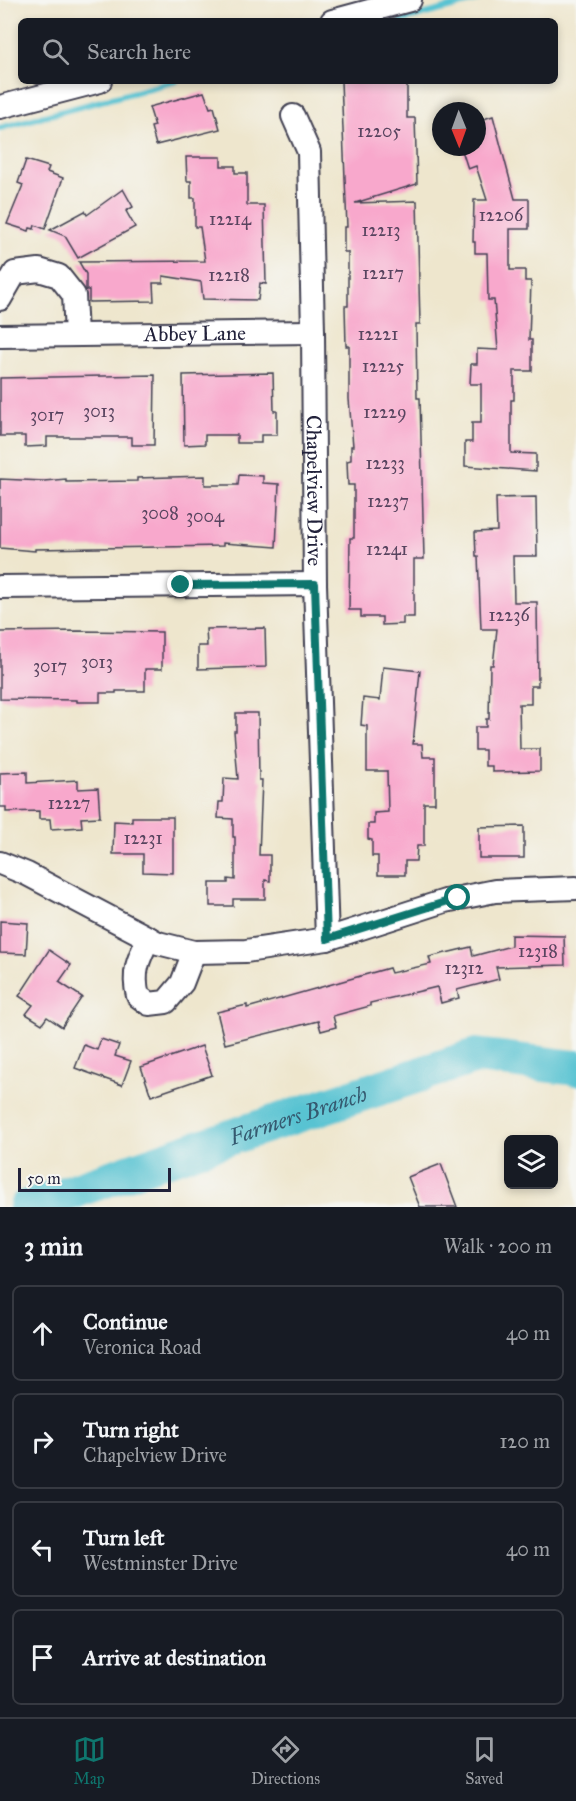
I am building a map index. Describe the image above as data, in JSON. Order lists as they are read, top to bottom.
{
  "streets": {
    "street": ["Abbey Lane", "Chapelview Drive"]
  },
  "crossings": [
    ["Abbey Lane", "Chapelview Drive"]
  ],
  "water": ["Farmers Branch"],
  "house_numbers": [
    "12205",
    "12206",
    "12214",
    "12213",
    "12217",
    "12218",
    "12221",
    "12225",
    "3013",
    "12229",
    "3017",
    "12233",
    "12237",
    "3008",
    "3004",
    "12241",
    "12236",
    "3013",
    "3017",
    "12227",
    "12231",
    "12318",
    "12312"
  ],
  "scale_bar": "50 m",
  "north": "bottom",
  "page": {
    "search": "Search here",
    "scale": "50 m",
    "heading": ["3 min", "Walk · 200 m"],
    "list": [
      ["Continue", "Veronica Road", "40 m"],
      ["Turn right", "Chapelview Drive", "120 m"],
      ["Turn left", "Westminster Drive", "40 m"],
      "Arrive at destination"
    ],
    "nav": ["Map", "Directions", "Saved"]
  }
}
